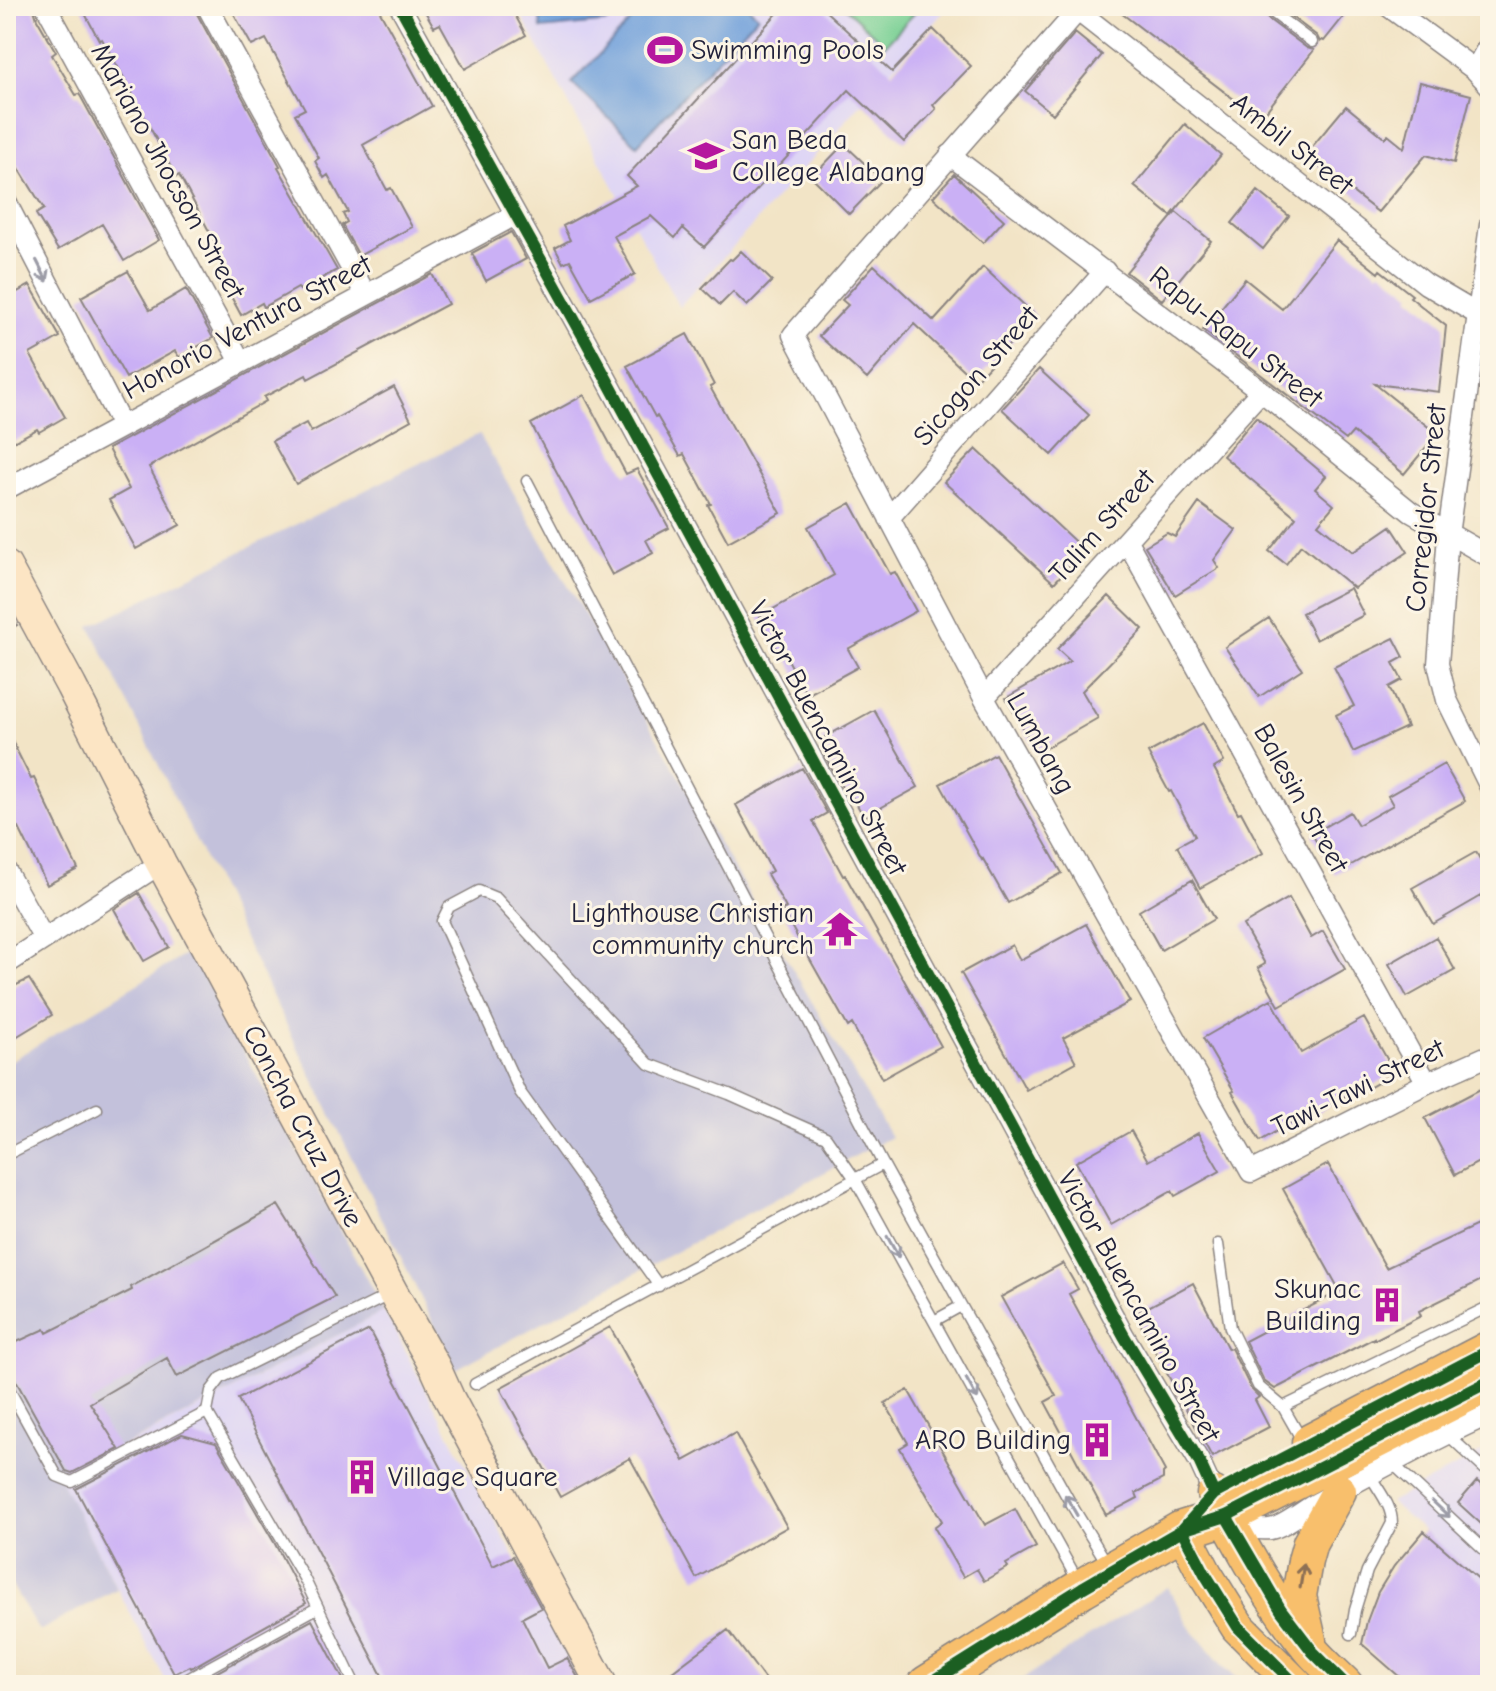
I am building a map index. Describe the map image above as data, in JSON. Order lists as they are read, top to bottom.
{
  "streets": {
    "street": [
      "Ambil Street",
      "Mariano Jhocson Street",
      "Honorio Ventura Street",
      "Rapu-Rapu Street",
      "Sicogon Street",
      "Corregidor Street",
      "Talim Street",
      "Victor Buencamino Street",
      "Lumbang",
      "Balesin Street",
      "Tawi-Tawi Street",
      "Concha Cruz Drive"
    ]
  },
  "crossings": [
    ["Ambil Street", "Corregidor Street"],
    ["Mariano Jhocson Street", "Honorio Ventura Street"],
    ["Honorio Ventura Street", "Victor Buencamino Street"],
    ["Rapu-Rapu Street", "Sicogon Street"],
    ["Rapu-Rapu Street", "Corregidor Street"],
    ["Rapu-Rapu Street", "Talim Street"],
    ["Rapu-Rapu Street", "Lumbang"],
    ["Sicogon Street", "Lumbang"],
    ["Talim Street", "Lumbang"],
    ["Talim Street", "Balesin Street"],
    ["Lumbang", "Tawi-Tawi Street"],
    ["Balesin Street", "Tawi-Tawi Street"]
  ],
  "places": {
    "sports": ["Swimming Pools"],
    "school or university": ["San Beda College Alabang"],
    "temple": ["Lighthouse Christian community church"],
    "building": ["Skunac Building", "ARO Building", "Village Square"]
  }
}
